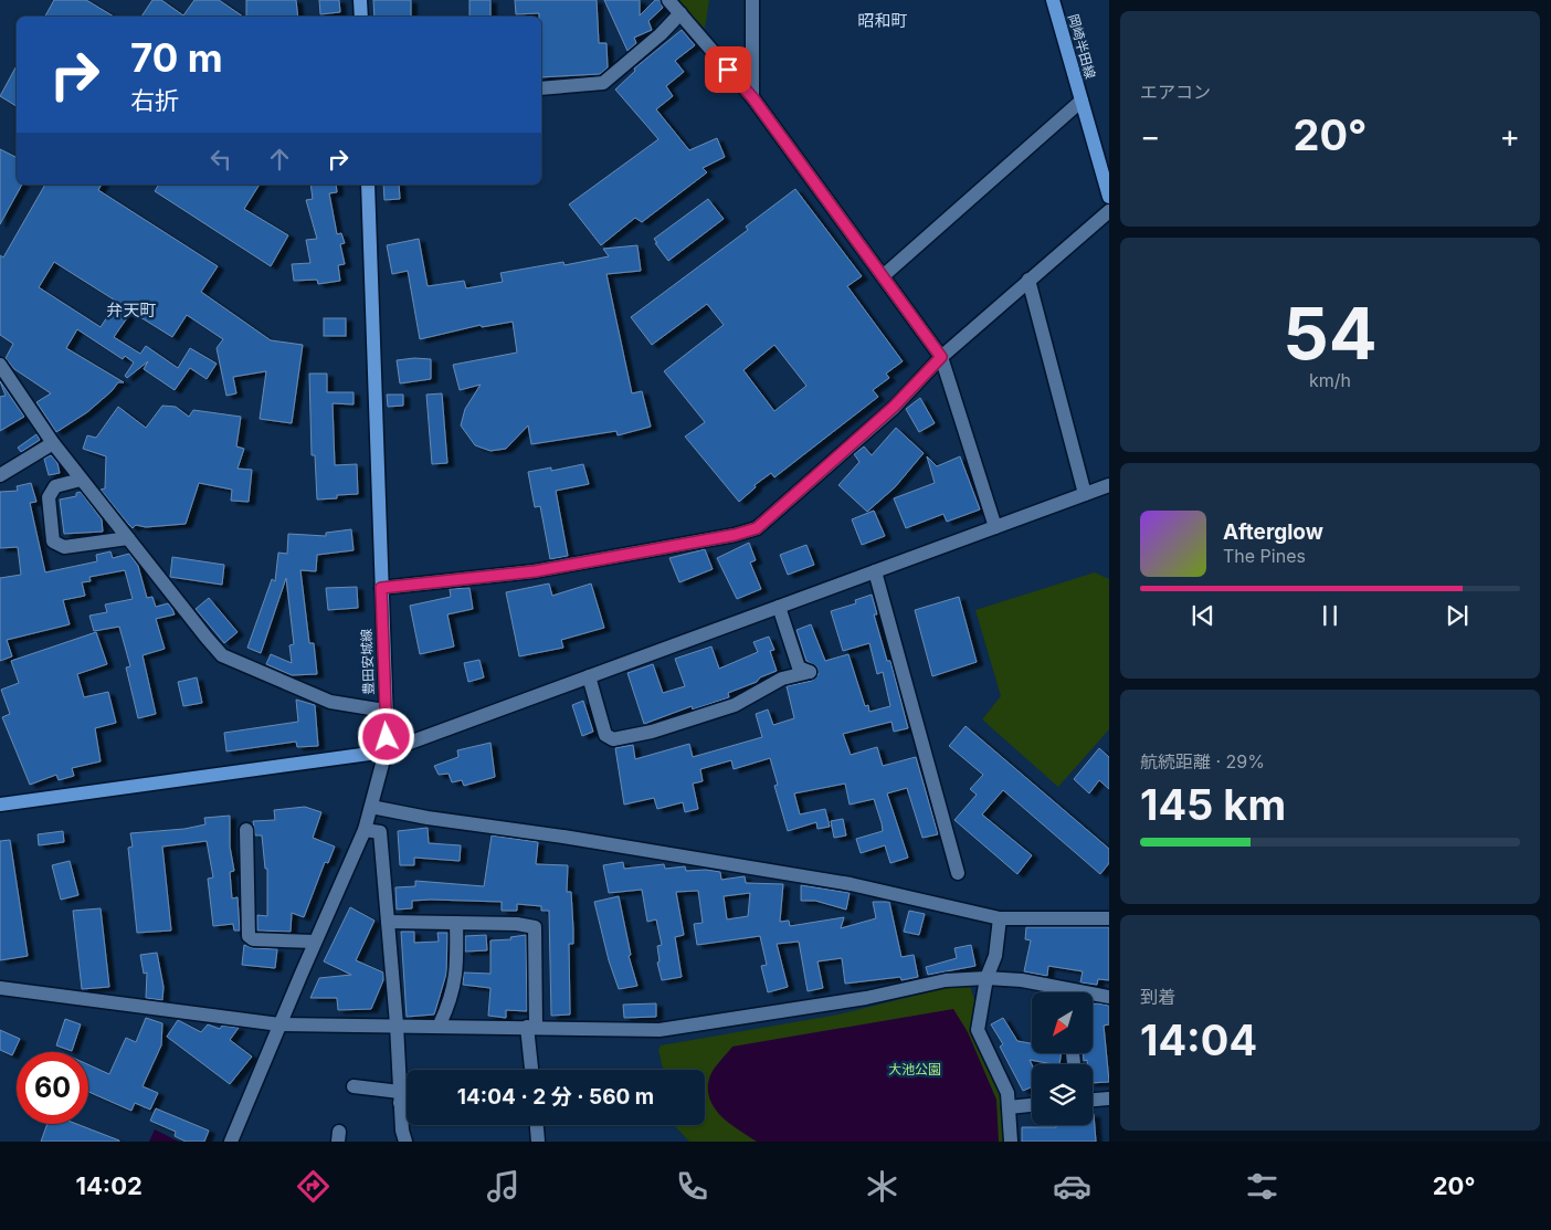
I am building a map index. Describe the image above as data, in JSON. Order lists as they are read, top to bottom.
{
  "streets": {
    "main road": ["岡崎半田線", "豊田安城線"]
  },
  "districts": ["昭和町", "弁天町"],
  "parks": ["大池公園"],
  "north": "bottom left",
  "page": {
    "tile": [
      "エアコン",
      ["54", "km/h"],
      ["航続距離 · 29%", "145 km"],
      ["到着", "14:04"]
    ],
    "turn": ["70 m", "右折"],
    "heat": ["−", "20°", "+"],
    "song": ["Afterglow", "The Pines"],
    "limit": "60",
    "trip": "14:04 · 2 分 · 560 m",
    "tabs": ["14:02", "20°"]
  }
}
